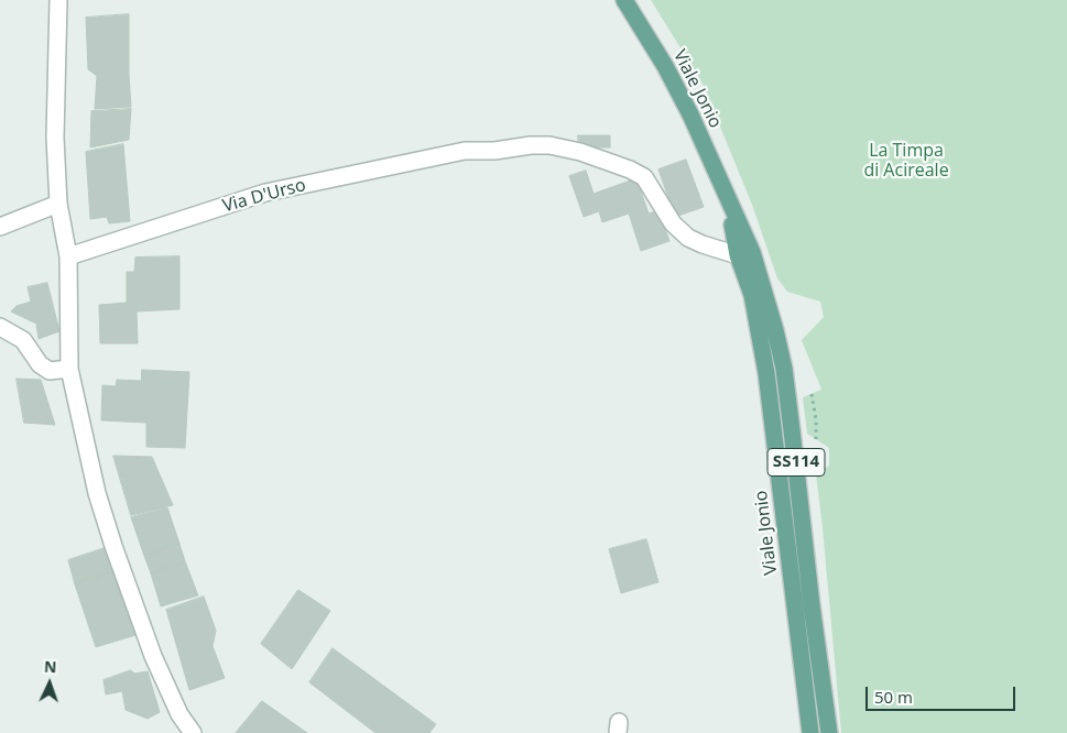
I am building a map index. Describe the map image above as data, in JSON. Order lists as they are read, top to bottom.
{
  "streets": {
    "main road": ["Viale Jonio", "SS114"],
    "street": ["Via D'Urso"]
  },
  "crossings": [
    ["Viale Jonio", "Via D'Urso"]
  ],
  "parks": ["La Timpa di Acireale"],
  "scale_bar": "50 m",
  "north": "top"
}
